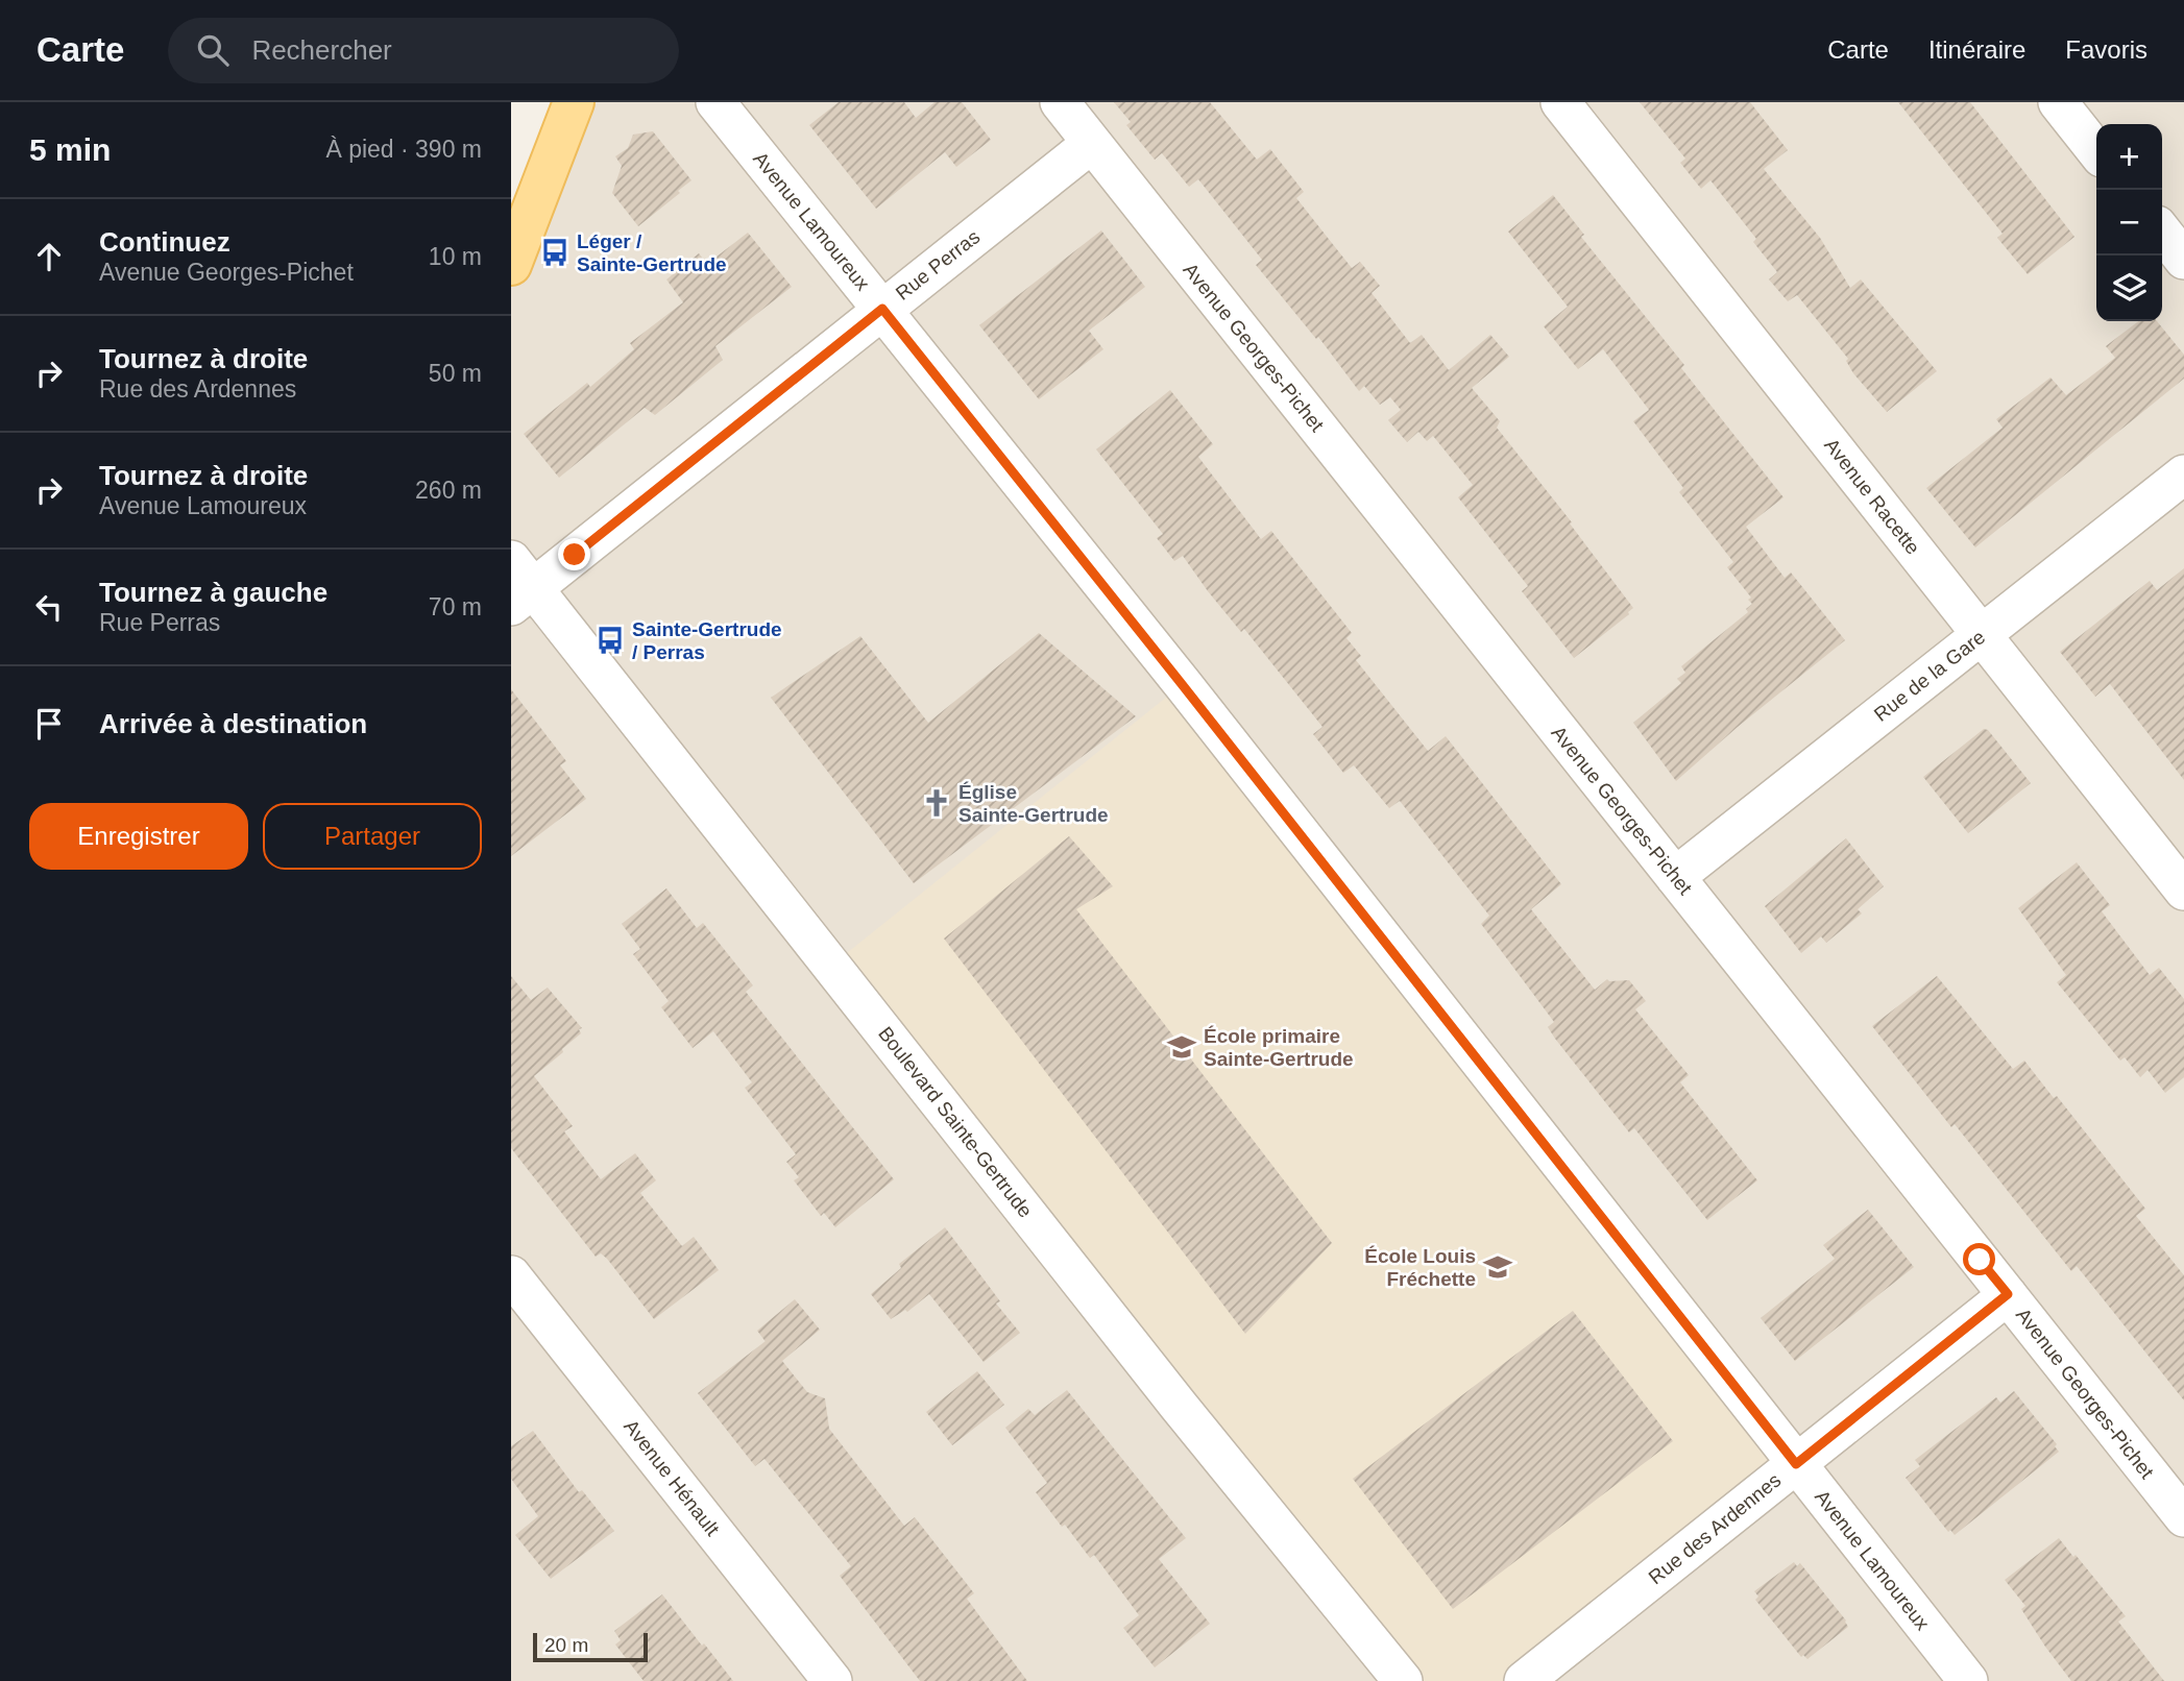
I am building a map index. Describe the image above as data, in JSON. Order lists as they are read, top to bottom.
{
  "streets": {
    "street": [
      "Avenue Lamoureux",
      "Rue Perras",
      "Avenue Georges-Pichet",
      "Avenue Racette",
      "Rue de la Gare",
      "Boulevard Sainte-Gertrude",
      "Avenue Hénault",
      "Rue des Ardennes"
    ]
  },
  "crossings": [
    ["Avenue Lamoureux", "Rue Perras"],
    ["Avenue Lamoureux", "Rue des Ardennes"],
    ["Rue Perras", "Avenue Georges-Pichet"],
    ["Rue Perras", "Boulevard Sainte-Gertrude"],
    ["Avenue Georges-Pichet", "Rue de la Gare"],
    ["Avenue Georges-Pichet", "Rue des Ardennes"],
    ["Avenue Racette", "Rue de la Gare"]
  ],
  "places": {
    "bus stop": ["Léger / Sainte-Gertrude", "Sainte-Gertrude / Perras"],
    "church": ["Église Sainte-Gertrude"],
    "school or university": ["École primaire Sainte-Gertrude", "École Louis Fréchette"]
  },
  "scale_bar": "20 m",
  "page": {
    "header": "Carte",
    "search": "Rechercher",
    "nav": ["Carte", "Itinéraire", "Favoris"],
    "heading": ["5 min", "À pied · 390 m"],
    "map_buttons": ["+", "−"],
    "list": [
      ["Continuez", "Avenue Georges-Pichet", "10 m"],
      ["Tournez à droite", "Rue des Ardennes", "50 m"],
      ["Tournez à droite", "Avenue Lamoureux", "260 m"],
      ["Tournez à gauche", "Rue Perras", "70 m"],
      "Arrivée à destination"
    ],
    "buttons": ["Enregistrer", "Partager"],
    "scale": "20 m"
  }
}
